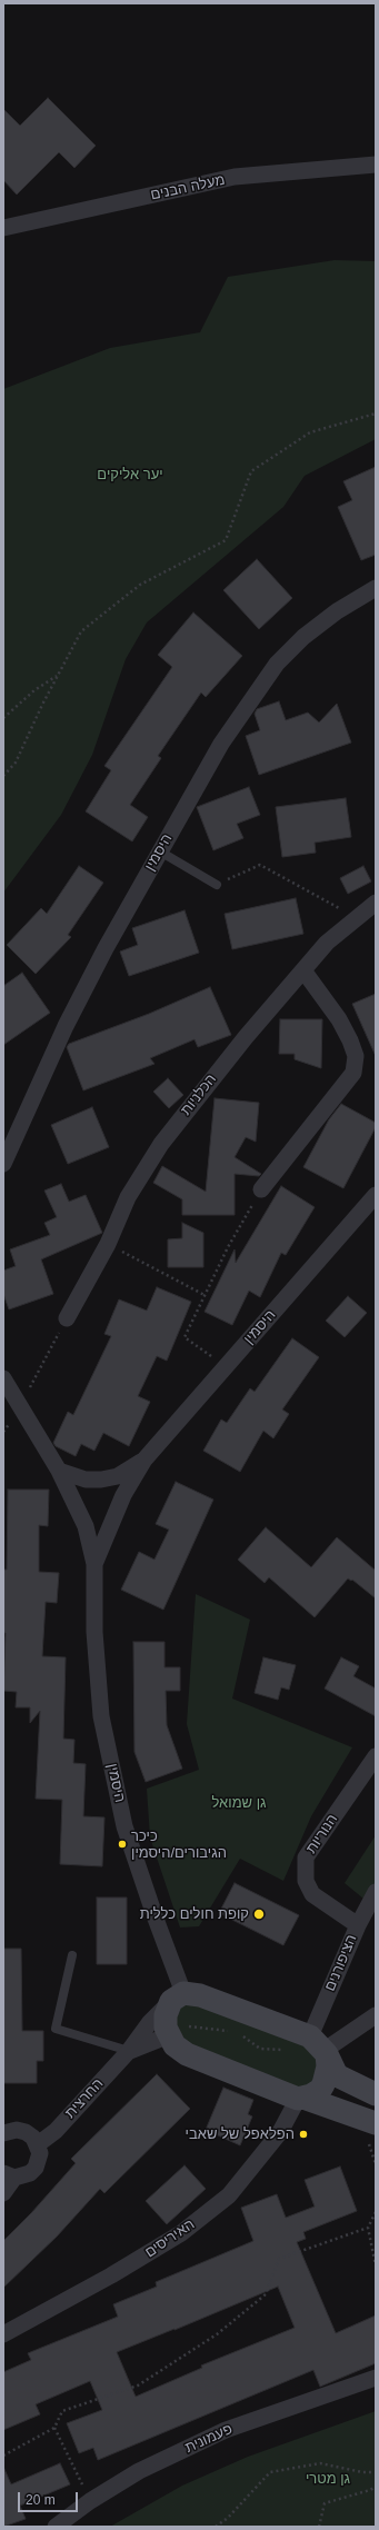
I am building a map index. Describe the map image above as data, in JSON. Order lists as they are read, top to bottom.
{
  "streets": {
    "street": [
      "מעלה הבנים",
      "היסמין",
      "הכלניות",
      "הנוריות",
      "הציפורנים",
      "החרצית",
      "האיריסים",
      "פעמונית"
    ]
  },
  "crossings": [
    ["היסמין", "החרצית"],
    ["הנוריות", "הציפורנים"]
  ],
  "parks": ["יער אליקים", "גן שמואל", "גן מטרי"],
  "places": ["כיכר הגיבורים/היסמין", "קופת חולים כללית", "הפלאפל של שאבי"],
  "scale_bar": "20 m"
}
